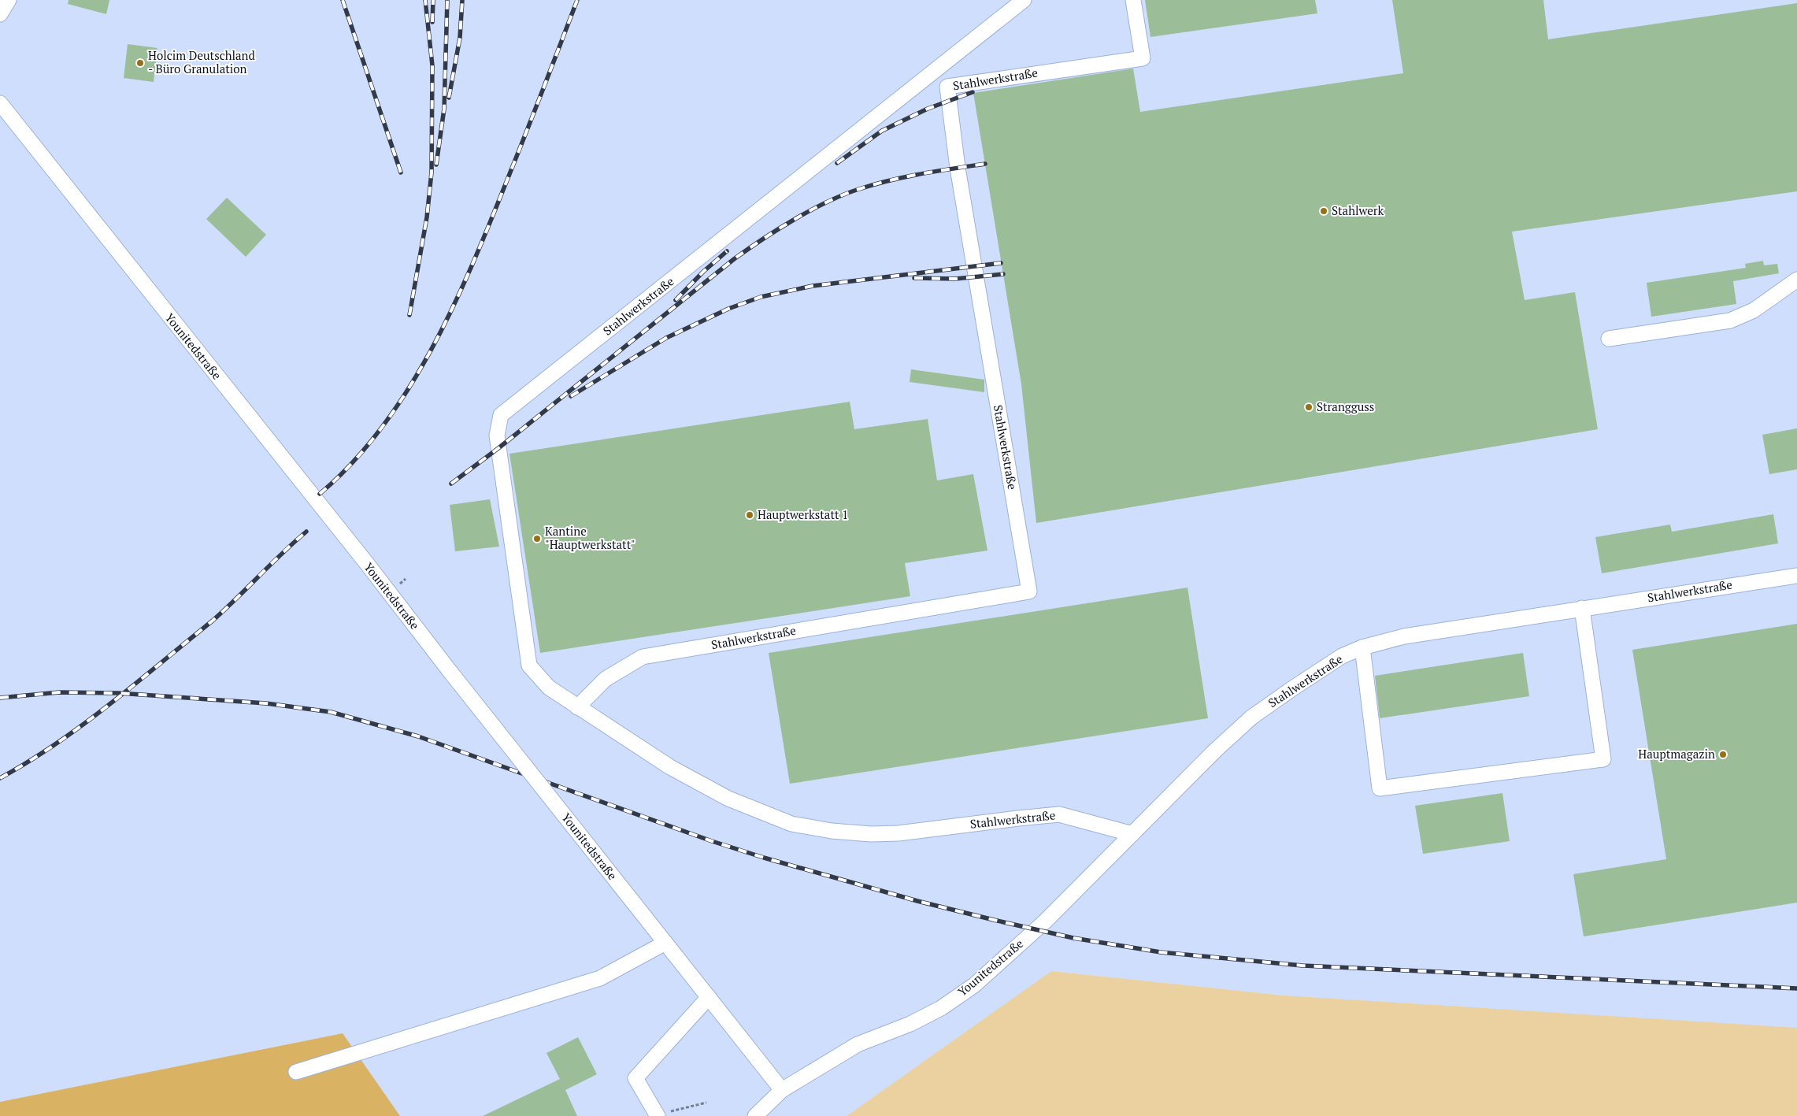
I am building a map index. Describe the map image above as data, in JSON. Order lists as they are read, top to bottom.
{
  "streets": {
    "lane": ["Stahlwerkstraße", "Younitedstraße"]
  },
  "crossings": [
    ["Stahlwerkstraße", "Younitedstraße"]
  ],
  "places": [
    "Holcim Deutschland - Büro Granulation",
    "Stahlwerk",
    "Strangguss",
    "Hauptwerkstatt 1",
    "Kantine \"Hauptwerkstatt\"",
    "Hauptmagazin"
  ]
}
